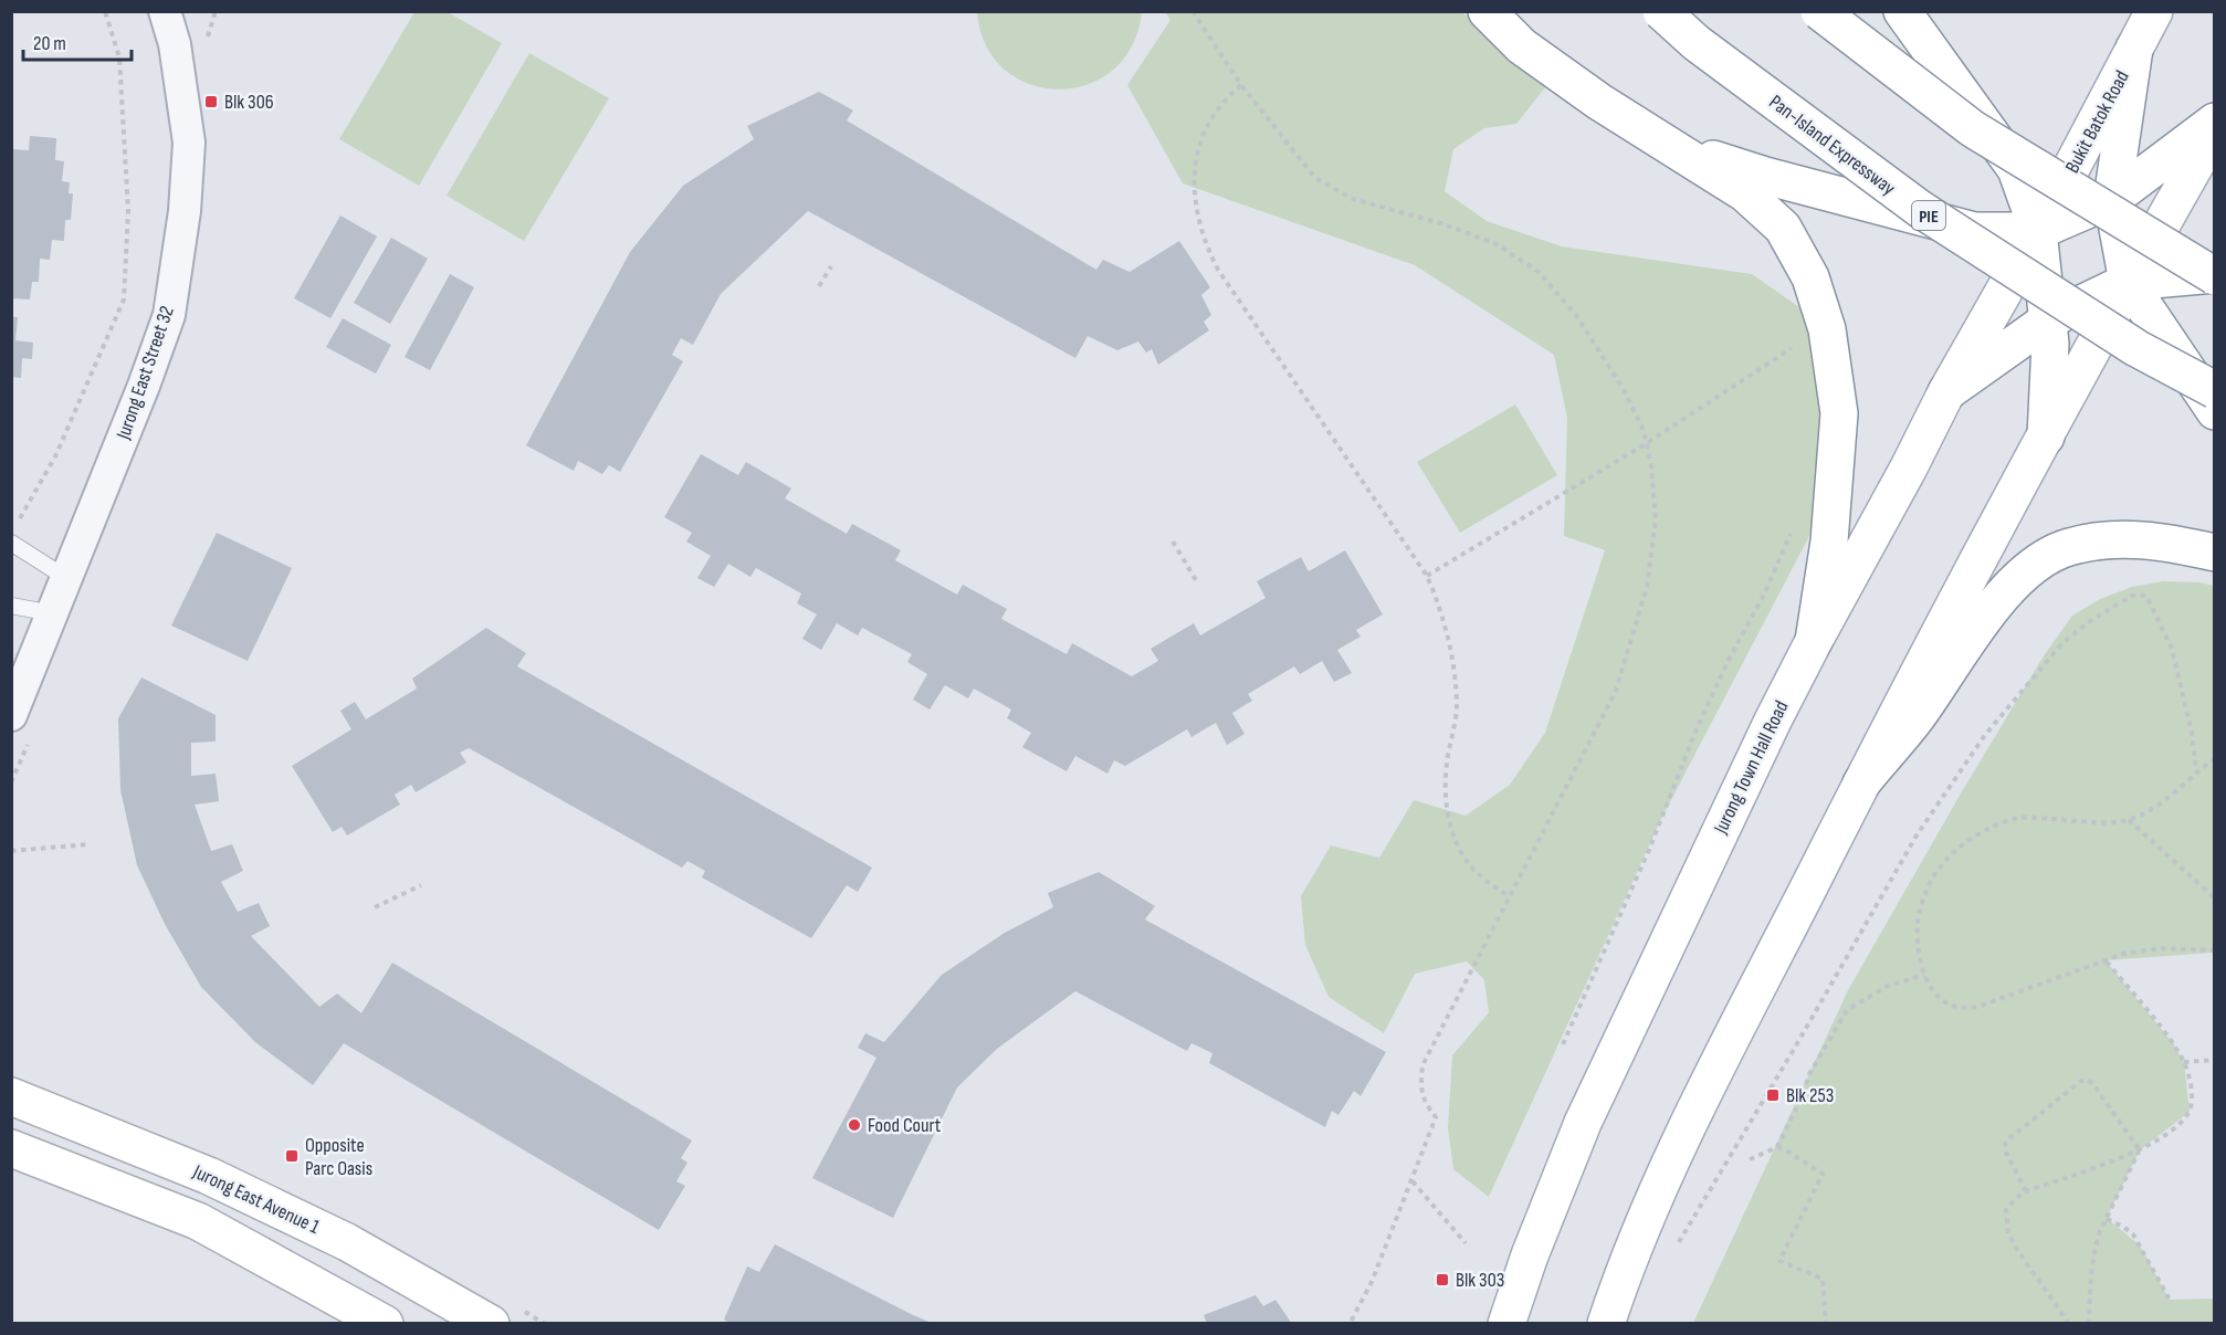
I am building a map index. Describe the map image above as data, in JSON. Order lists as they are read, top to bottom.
{
  "streets": {
    "main road": [
      "Bukit Batok Road",
      "Pan-Island Expressway",
      "PIE",
      "Jurong Town Hall Road",
      "Jurong East Avenue 1"
    ],
    "street": ["Jurong East Street 32"]
  },
  "crossings": [
    ["Bukit Batok Road", "Jurong Town Hall Road"]
  ],
  "places": {
    "transit": [
      "Blk 306",
      "Blk 253",
      "Opposite Parc Oasis",
      "Blk 303"
    ],
    "other": ["Food Court"]
  },
  "scale_bar": "20 m"
}
